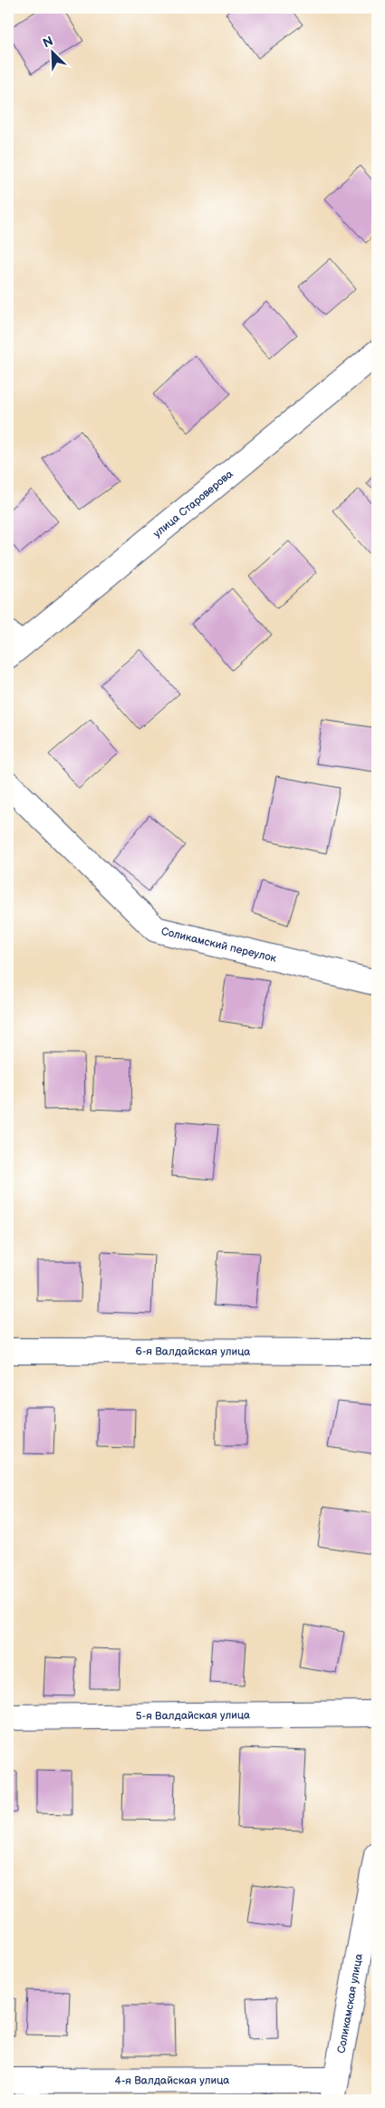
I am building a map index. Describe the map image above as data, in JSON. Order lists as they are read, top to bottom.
{
  "streets": {
    "street": [
      "улица Староверова",
      "Соликамский переулок",
      "6-я Валдайская улица",
      "5-я Валдайская улица",
      "Соликамская улица",
      "4-я Валдайская улица"
    ]
  },
  "crossings": [
    ["Соликамская улица", "4-я Валдайская улица"]
  ],
  "north": "top left"
}
